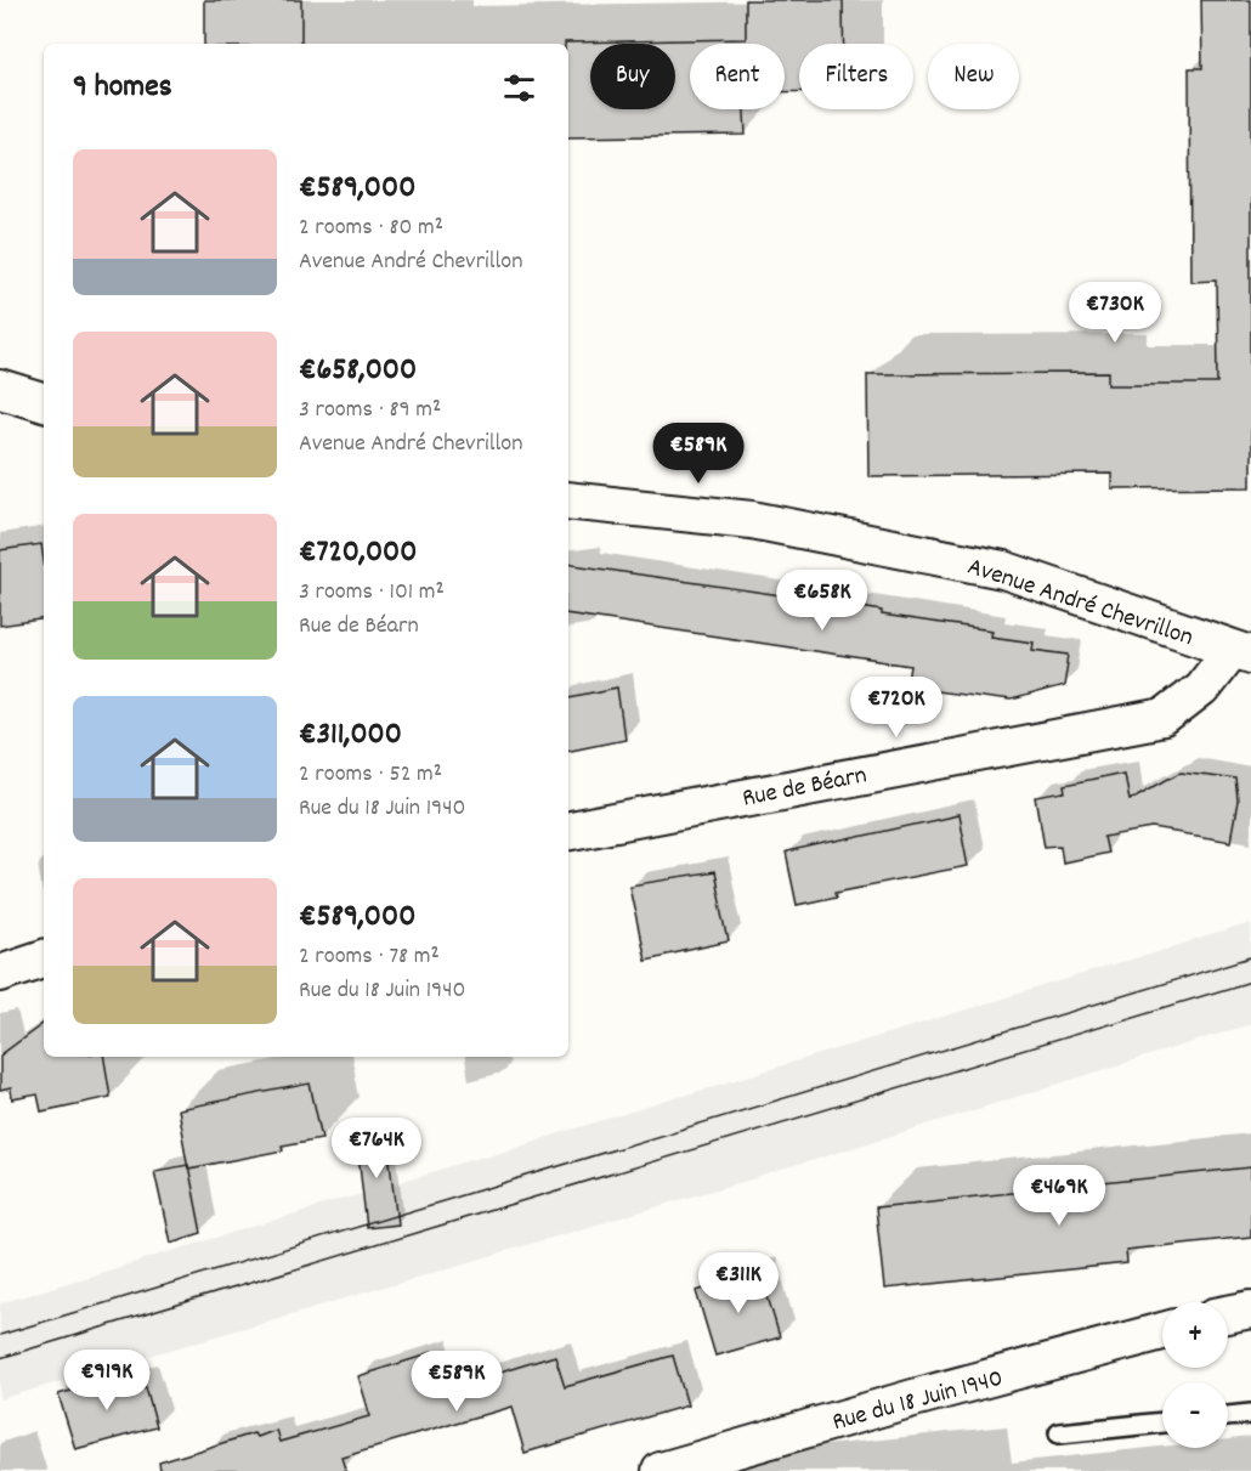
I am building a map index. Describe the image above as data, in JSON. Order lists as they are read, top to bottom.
{
  "streets": {
    "street": ["Avenue André Chevrillon", "Rue de Béarn", "Rue du 18 Juin 1940"]
  },
  "crossings": [
    ["Avenue André Chevrillon", "Rue de Béarn"]
  ],
  "page": {
    "chip": [
      "Buy",
      "Rent",
      "Filters",
      "New"
    ],
    "heading": "9 homes",
    "list": [
      {
        "name": "€589,000",
        "note": "2 rooms · 80 m² · Avenue André Chevrillon"
      },
      {
        "name": "€658,000",
        "note": "3 rooms · 89 m² · Avenue André Chevrillon"
      },
      {
        "name": "€720,000",
        "note": "3 rooms · 101 m² · Rue de Béarn"
      },
      {
        "name": "€311,000",
        "note": "2 rooms · 52 m² · Rue du 18 Juin 1940"
      },
      {
        "name": "€589,000",
        "note": "2 rooms · 78 m² · Rue du 18 Juin 1940"
      }
    ],
    "price": [
      "€730K",
      "€589K",
      "€658K",
      "€720K",
      "€764K",
      "€469K",
      "€311K",
      "€919K",
      "€589K"
    ],
    "map_buttons": ["+", "−"]
  }
}
